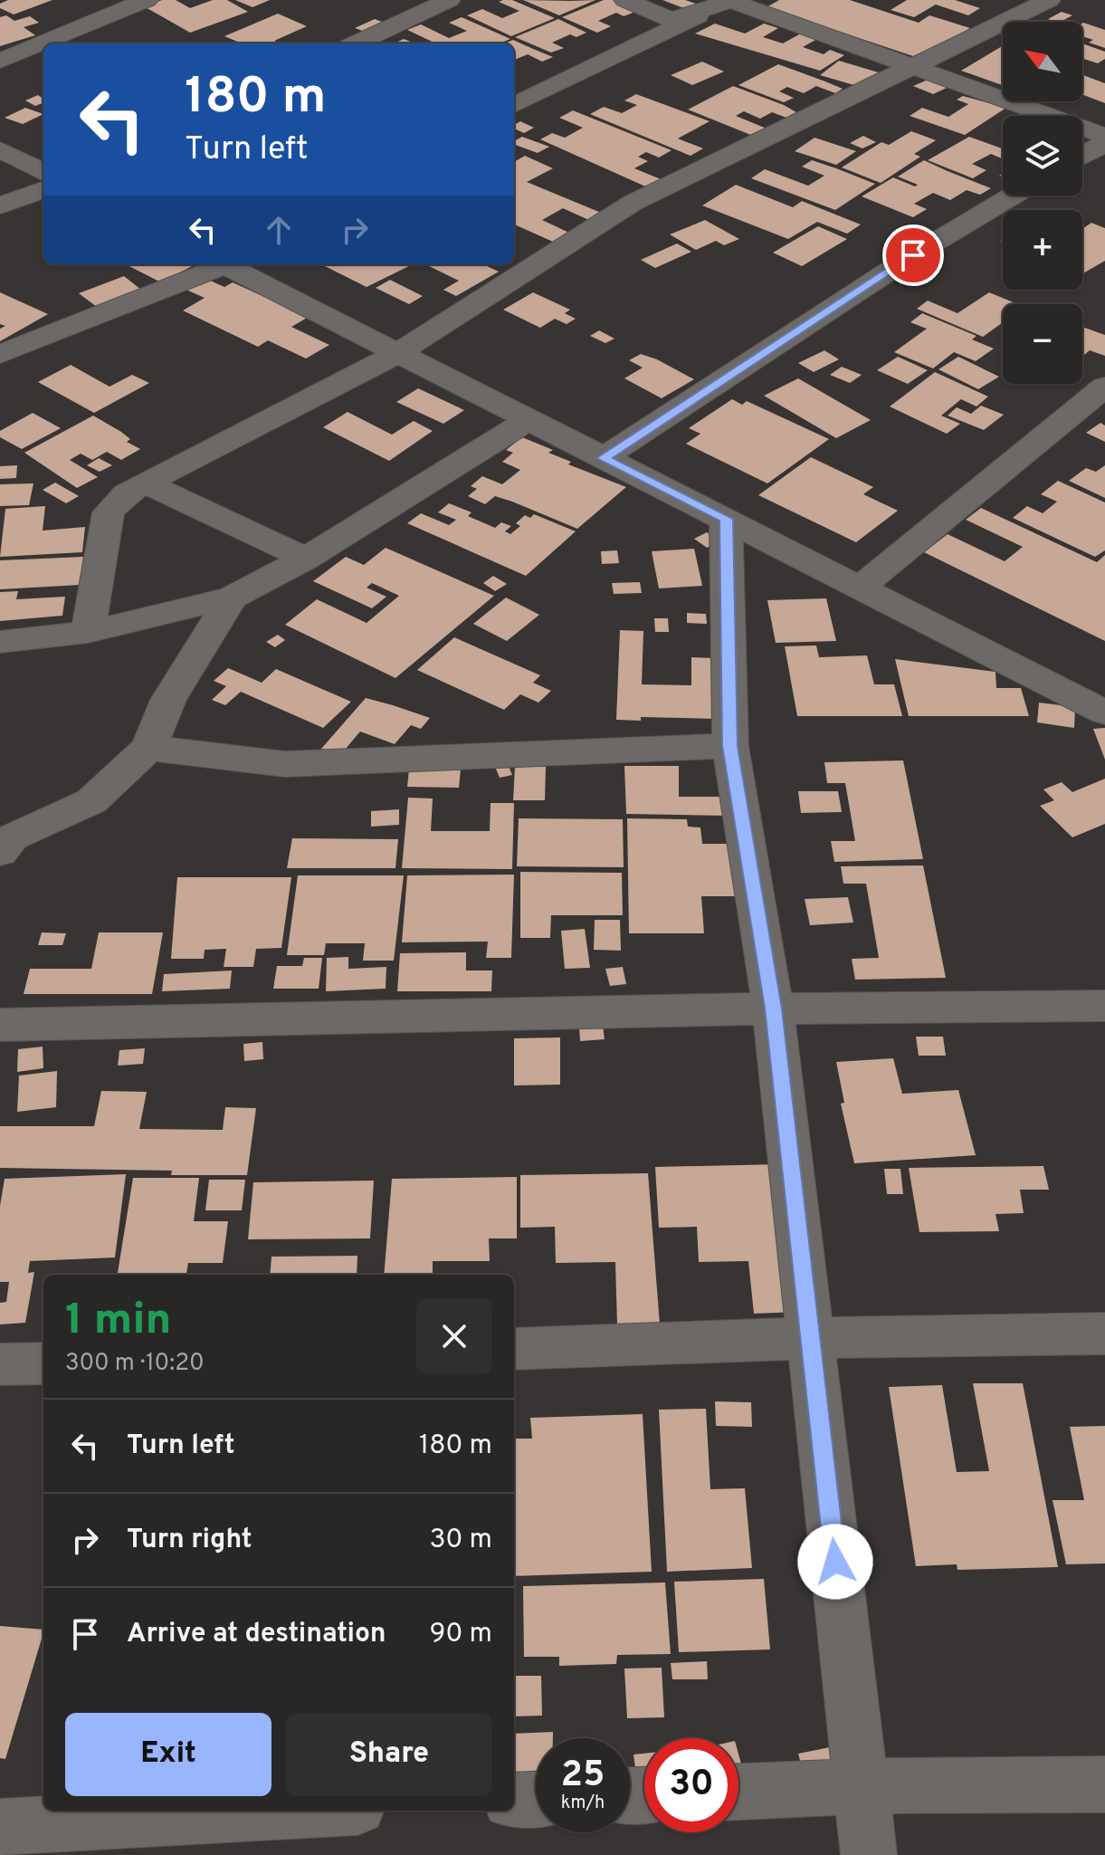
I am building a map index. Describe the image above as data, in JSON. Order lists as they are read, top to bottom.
{
  "north": "top left",
  "page": {
    "map_buttons": ["+", "−"],
    "turn": ["180 m", "Turn left"],
    "heading": ["1 min", "300 m · 10:20"],
    "list": [
      {
        "name": "Turn left",
        "value": "180 m"
      },
      {
        "name": "Turn right",
        "value": "30 m"
      },
      {
        "name": "Arrive at destination",
        "value": "90 m"
      }
    ],
    "buttons": ["Exit", "Share"],
    "speed": "25 km/h",
    "limit": "30"
  }
}
